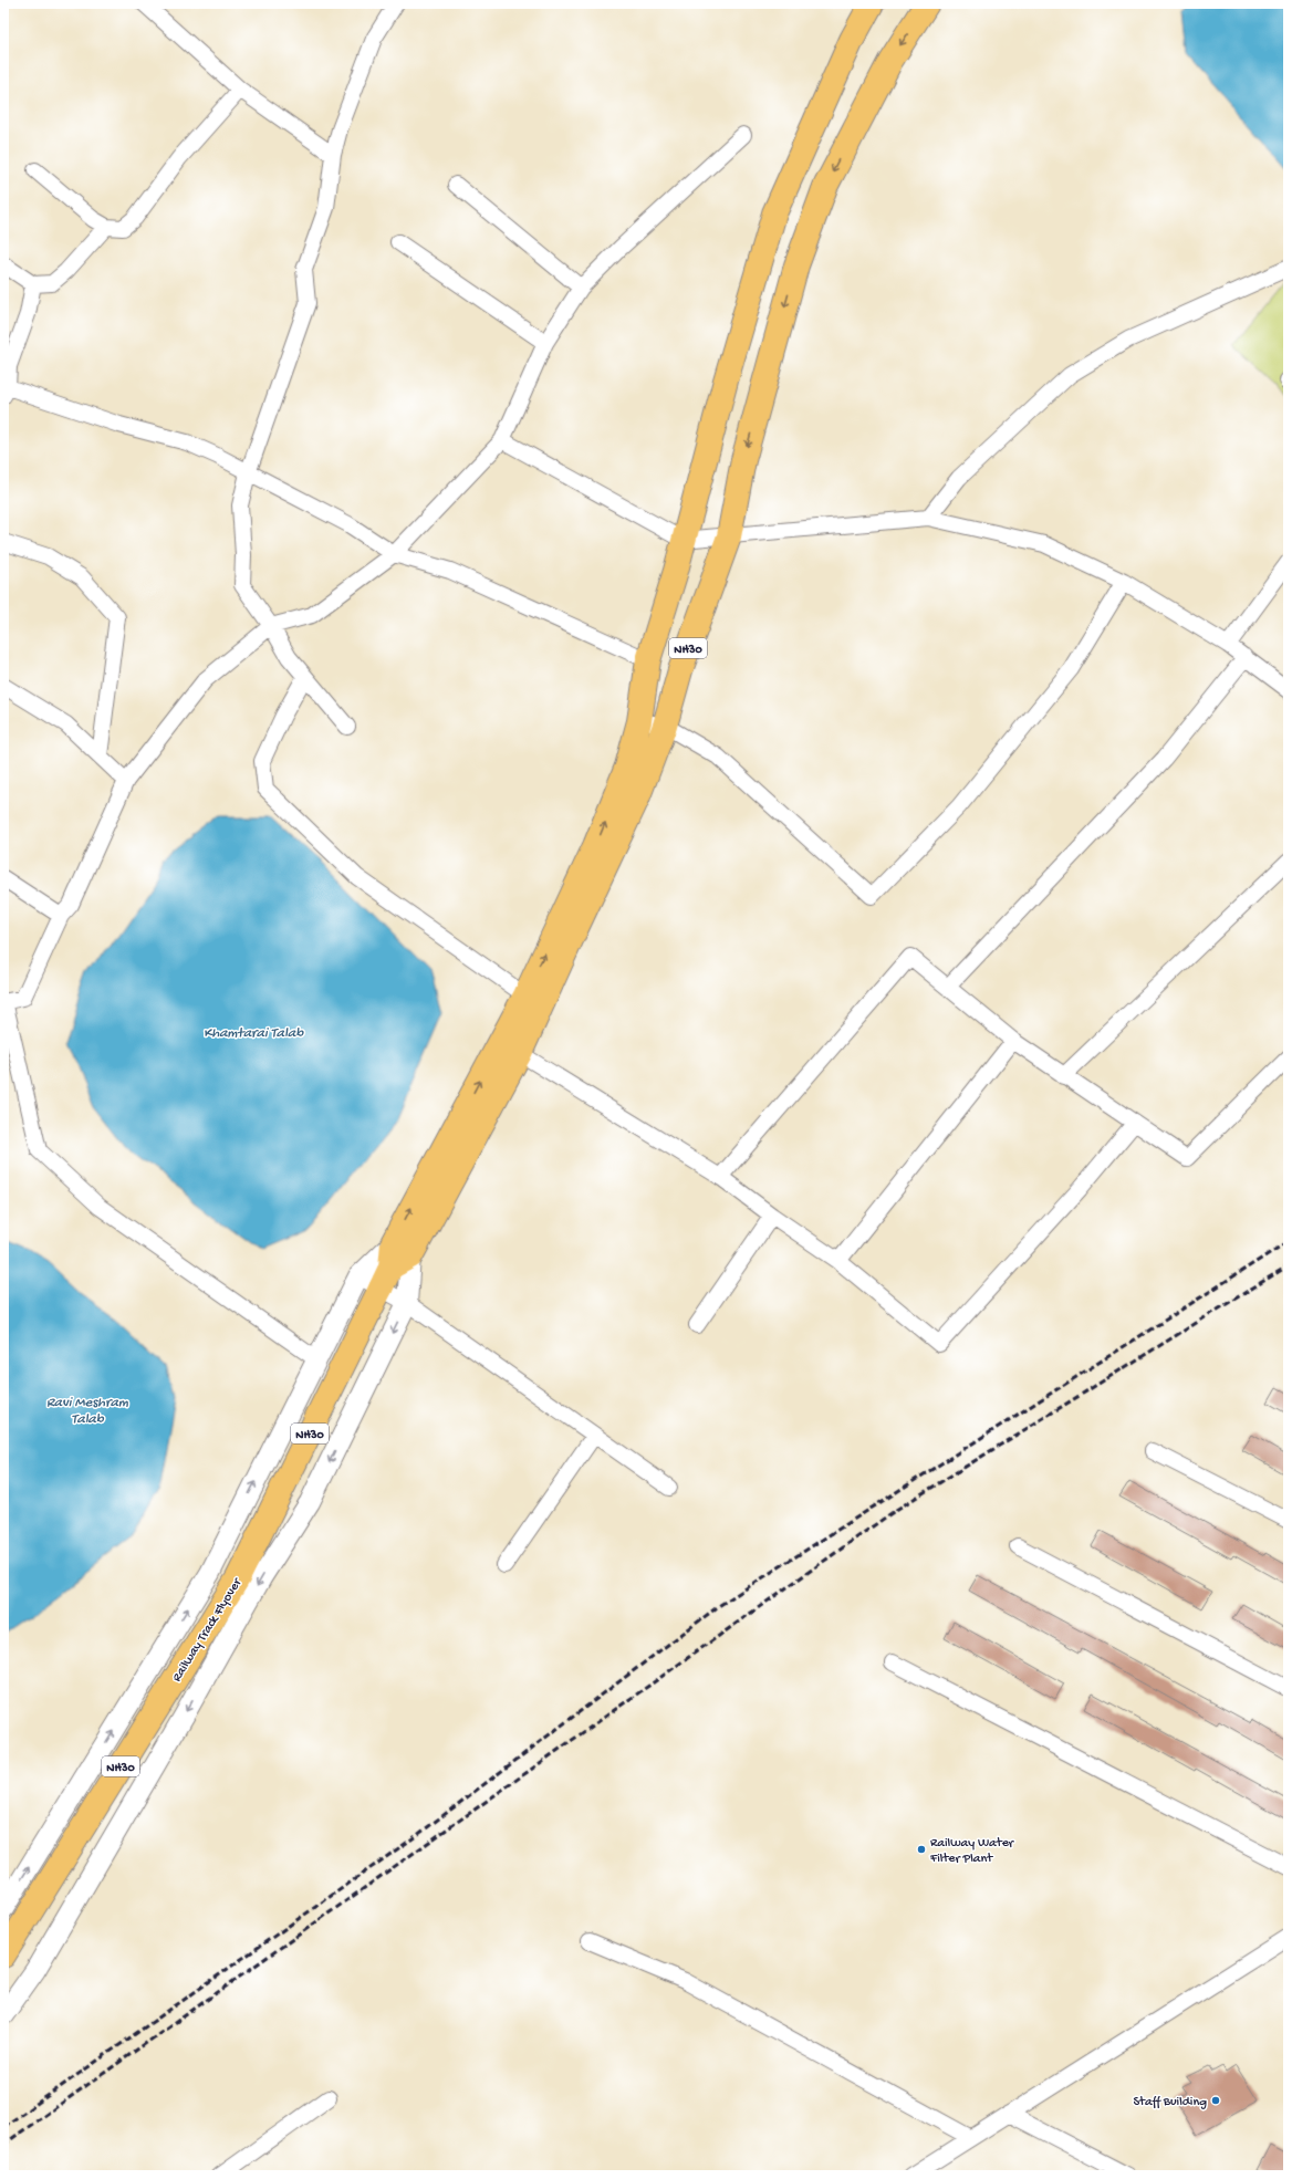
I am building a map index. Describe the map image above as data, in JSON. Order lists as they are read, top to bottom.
{
  "streets": {
    "main road": ["NH30", "Railway Track Flyover"]
  },
  "crossings": [
    ["NH30", "Railway Track Flyover"]
  ],
  "water": ["Khamtarai Talab", "Ravi Meshram Talab"],
  "places": ["Railway Water Filter Plant", "Staff Building"]
}
